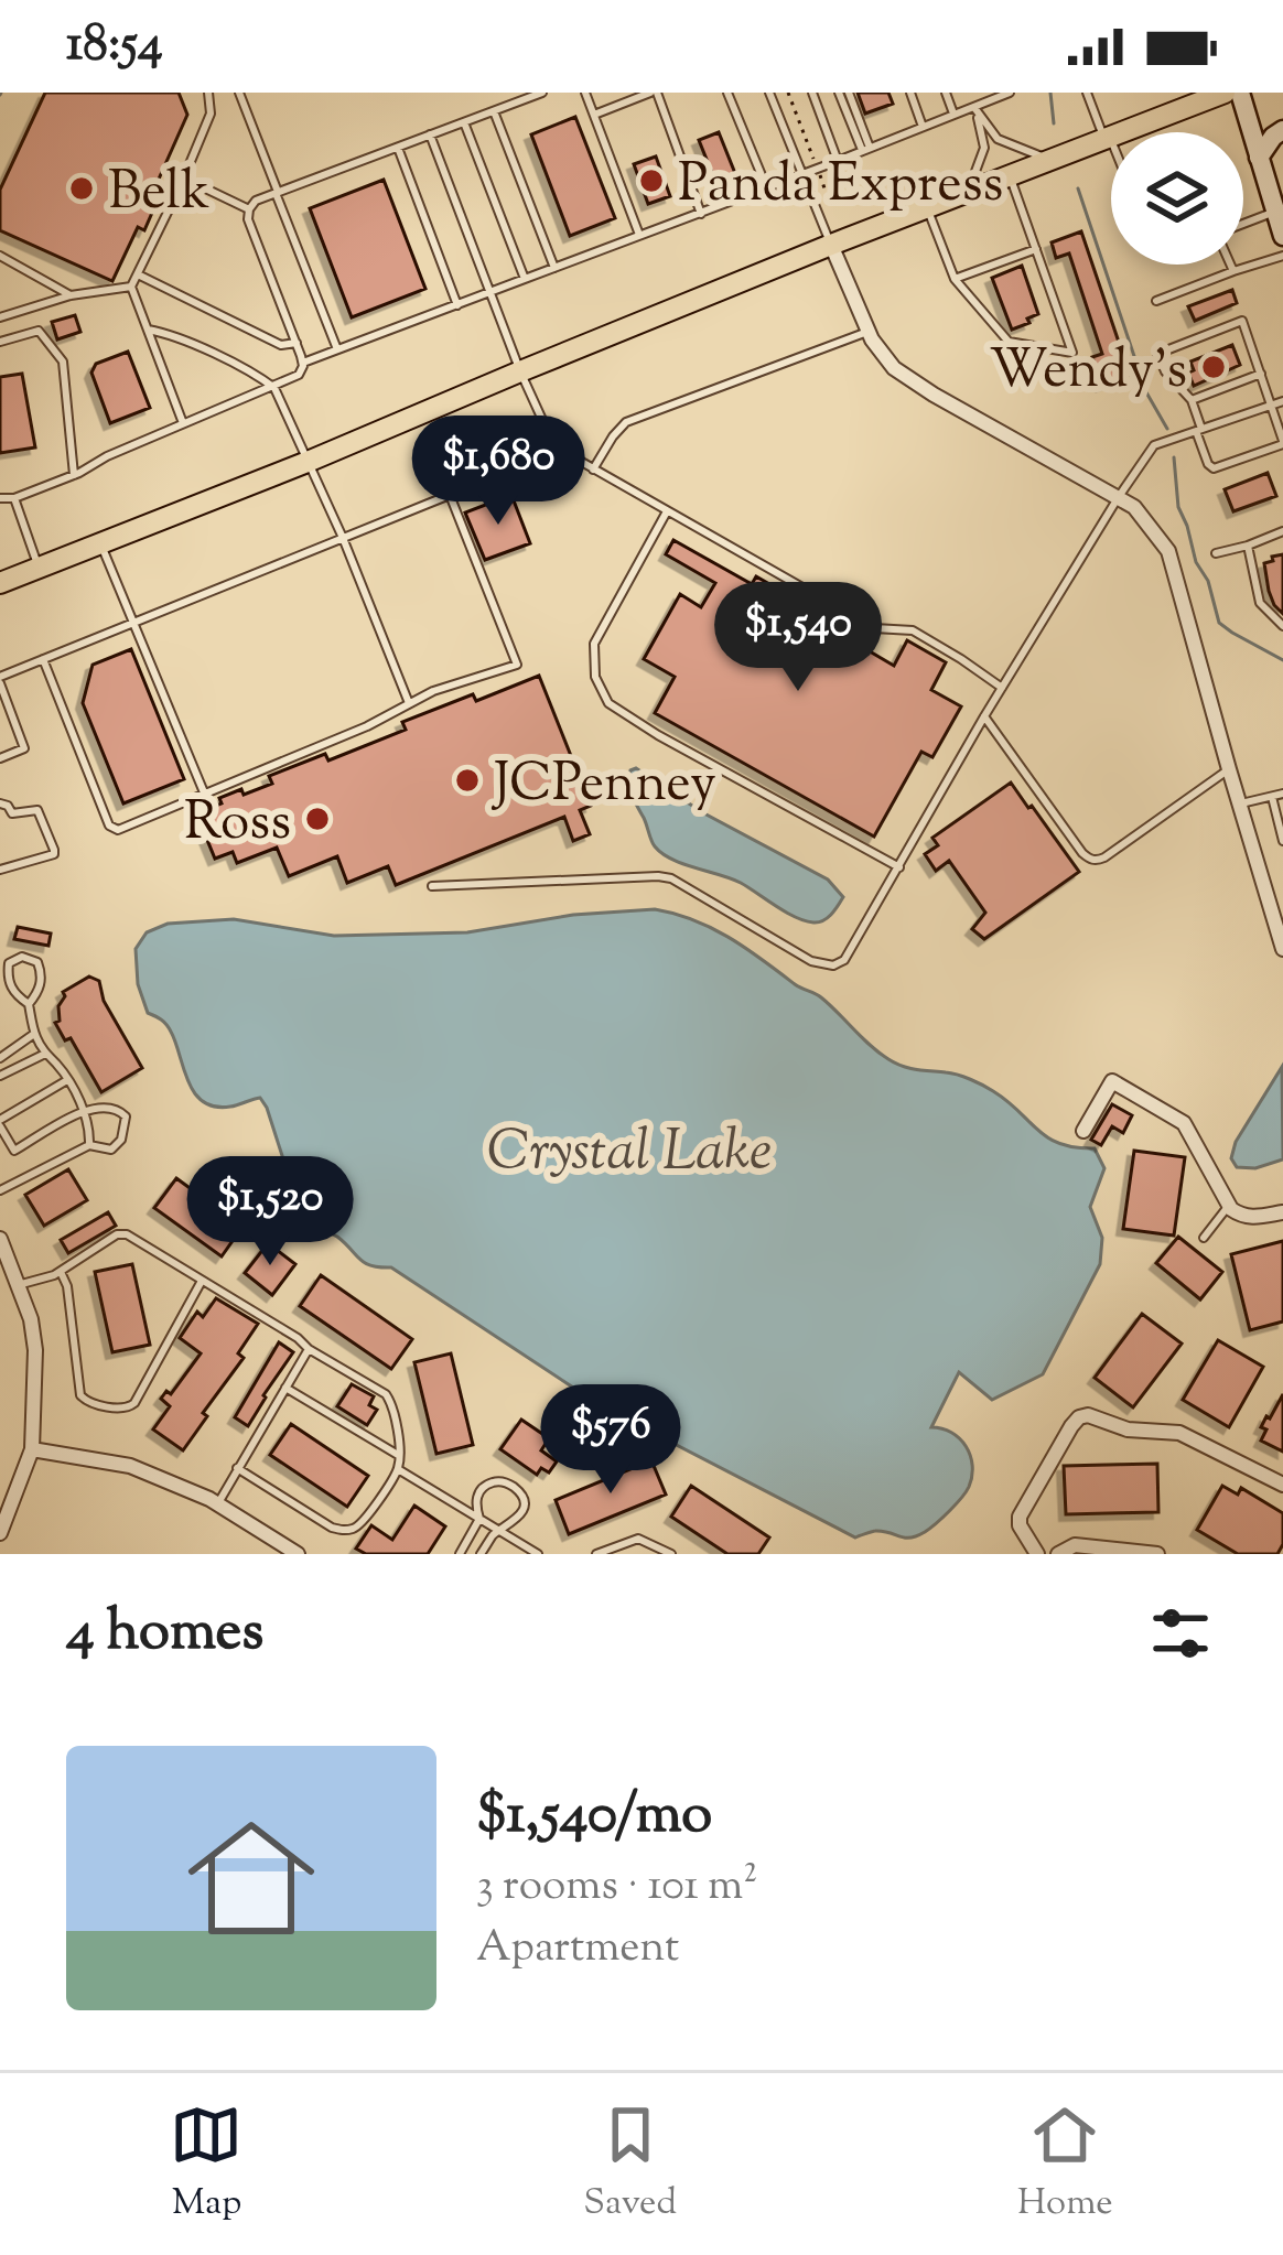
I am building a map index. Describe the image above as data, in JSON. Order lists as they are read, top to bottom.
{
  "water": ["Crystal Lake"],
  "places": [
    "Panda Express",
    "Belk",
    "Wendy's",
    "JCPenney",
    "Ross"
  ],
  "page": {
    "status": "18:54",
    "price": [
      "$1,680",
      "$1,540",
      "$1,520",
      "$576"
    ],
    "heading": "4 homes",
    "list": [
      {
        "name": "$1,540/mo",
        "note": "3 rooms · 101 m² · Apartment"
      }
    ],
    "tabs": ["Map", "Saved", "Home"]
  }
}
